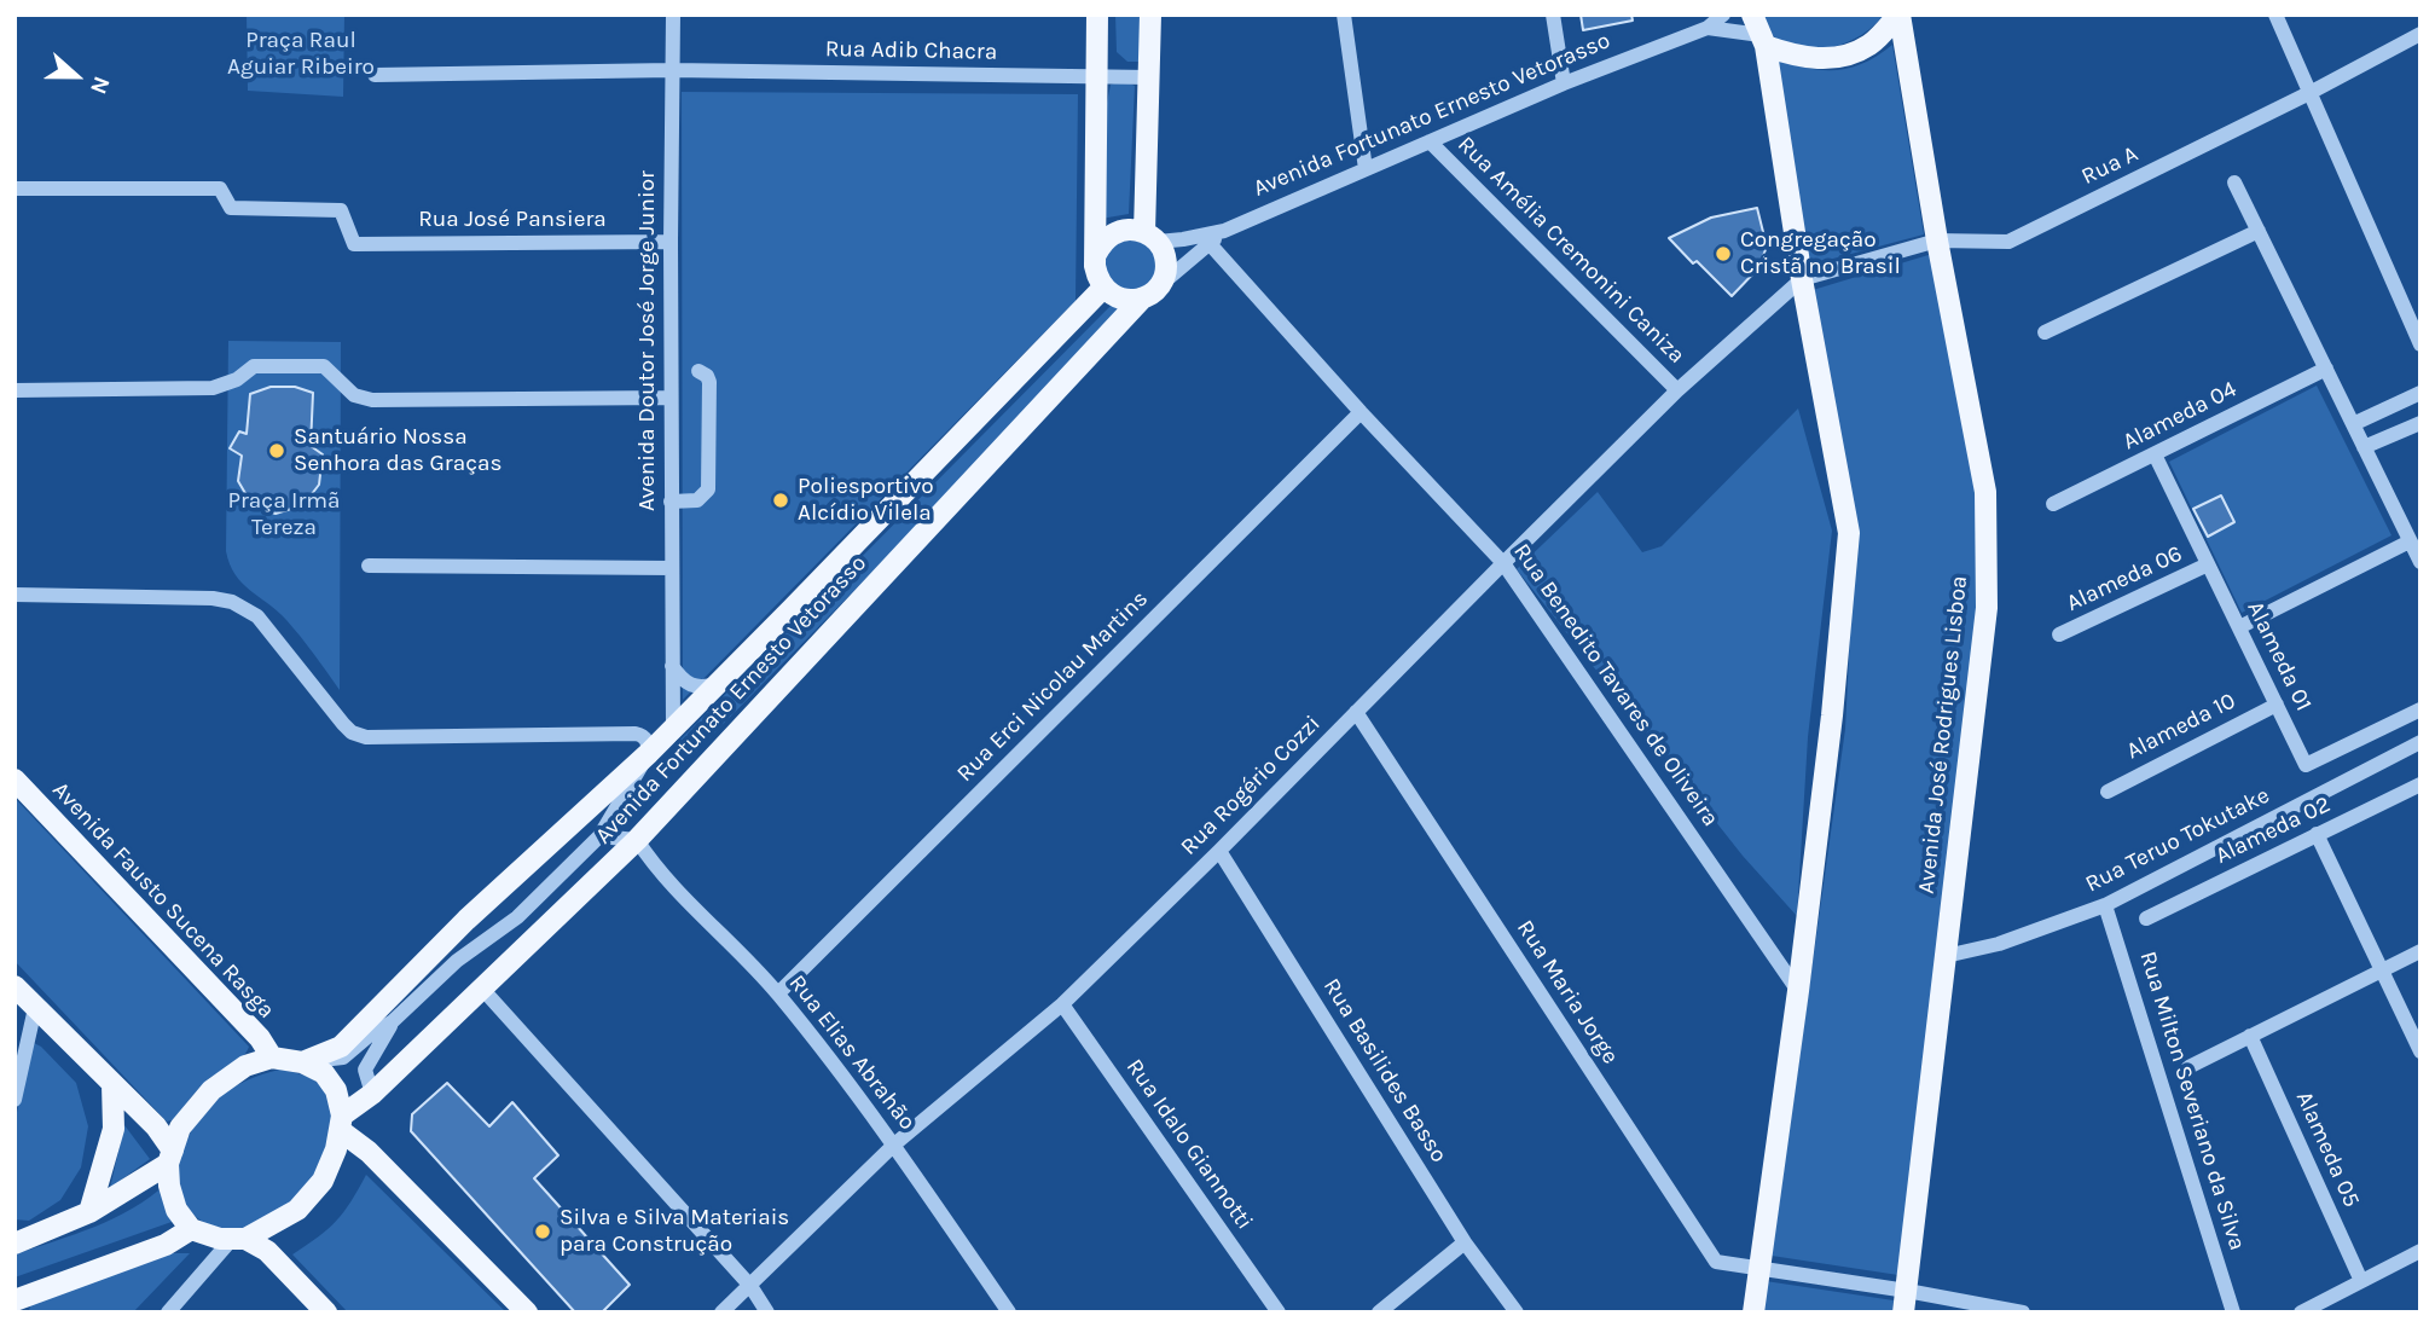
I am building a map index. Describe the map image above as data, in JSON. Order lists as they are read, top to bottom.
{
  "streets": {
    "main road": ["Avenida Fortunato Ernesto Vetorasso", "Avenida José Rodrigues Lisboa", "Avenida Fausto Sucena Rasga"],
    "street": [
      "Rua Adib Chacra",
      "Rua A",
      "Rua José Pansiera",
      "Rua Amélia Cremonini Caniza",
      "Avenida Doutor José Jorge Junior",
      "Alameda 04",
      "Alameda 06",
      "Alameda 01",
      "Rua Benedito Tavares de Oliveira",
      "Rua Erci Nicolau Martins",
      "Alameda 10",
      "Rua Rogério Cozzi",
      "Alameda 02",
      "Rua Teruo Tokutake",
      "Rua Maria Jorge",
      "Rua Elias Abrahão",
      "Rua Basilides Basso",
      "Rua Milton Severiano da Silva",
      "Rua Idalo Giannotti",
      "Alameda 05"
    ]
  },
  "crossings": [
    ["Rua Adib Chacra", "Avenida Doutor José Jorge Junior"],
    ["Avenida Fortunato Ernesto Vetorasso", "Rua Amélia Cremonini Caniza"],
    ["Avenida Fortunato Ernesto Vetorasso", "Avenida Doutor José Jorge Junior"],
    ["Avenida Fortunato Ernesto Vetorasso", "Rua Benedito Tavares de Oliveira"],
    ["Avenida Fortunato Ernesto Vetorasso", "Avenida Fausto Sucena Rasga"],
    ["Avenida Fortunato Ernesto Vetorasso", "Rua Elias Abrahão"],
    ["Rua A", "Avenida José Rodrigues Lisboa"],
    ["Rua A", "Rua Rogério Cozzi"],
    ["Rua José Pansiera", "Avenida Doutor José Jorge Junior"],
    ["Rua Amélia Cremonini Caniza", "Rua Rogério Cozzi"],
    ["Alameda 04", "Alameda 01"],
    ["Alameda 06", "Alameda 01"],
    ["Alameda 01", "Alameda 10"],
    ["Rua Benedito Tavares de Oliveira", "Rua Erci Nicolau Martins"],
    ["Rua Benedito Tavares de Oliveira", "Rua Rogério Cozzi"],
    ["Rua Erci Nicolau Martins", "Rua Elias Abrahão"],
    ["Avenida José Rodrigues Lisboa", "Rua Teruo Tokutake"],
    ["Rua Rogério Cozzi", "Rua Maria Jorge"],
    ["Rua Rogério Cozzi", "Rua Elias Abrahão"],
    ["Rua Rogério Cozzi", "Rua Basilides Basso"],
    ["Rua Rogério Cozzi", "Rua Idalo Giannotti"],
    ["Rua Teruo Tokutake", "Rua Milton Severiano da Silva"]
  ],
  "parks": ["Praça Raul Aguiar Ribeiro", "Praça Irmã Tereza"],
  "places": [
    "Congregação Cristã no Brasil",
    "Santuário Nossa Senhora das Graças",
    "Poliesportivo Alcídio Vilela",
    "Silva e Silva Materiais para Construção"
  ],
  "north": "right"
}
